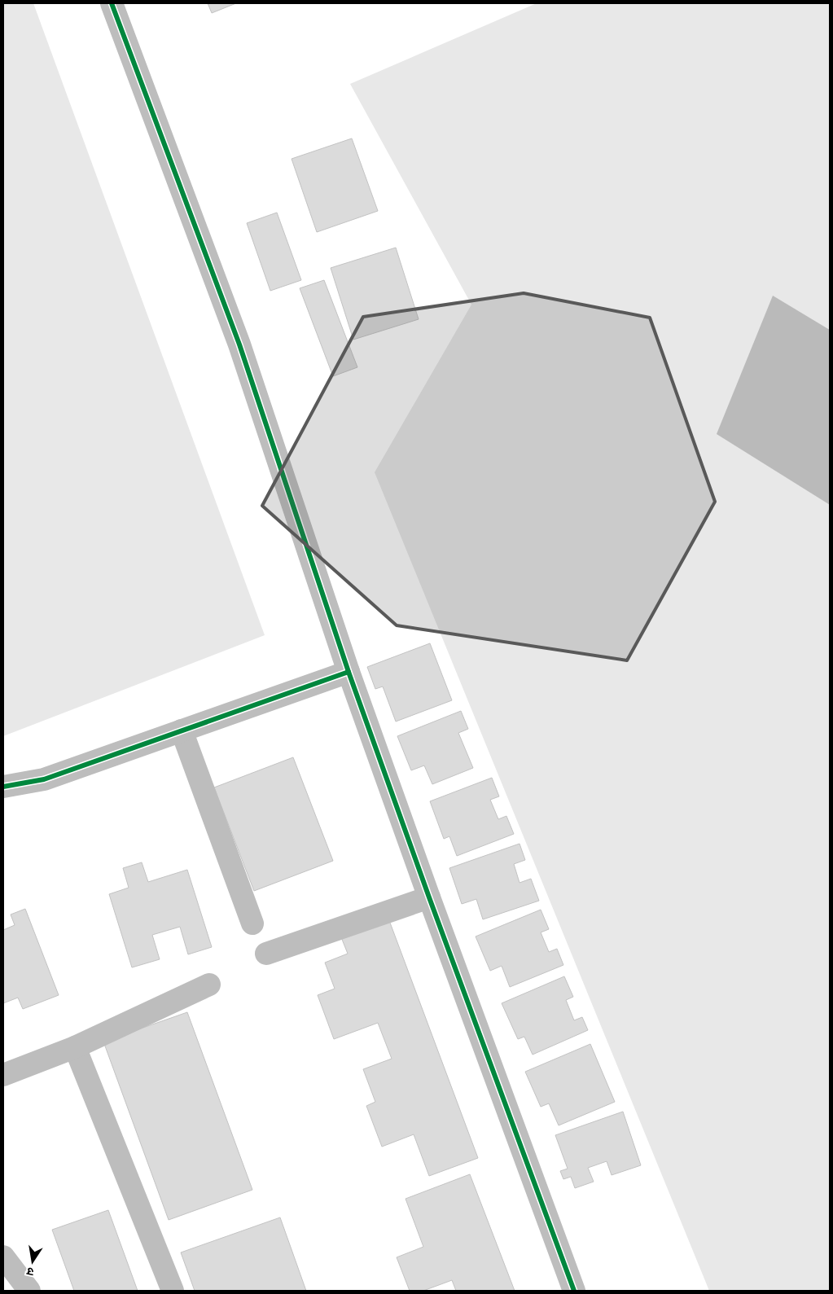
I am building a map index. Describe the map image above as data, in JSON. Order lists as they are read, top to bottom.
{
  "north": "bottom"
}
